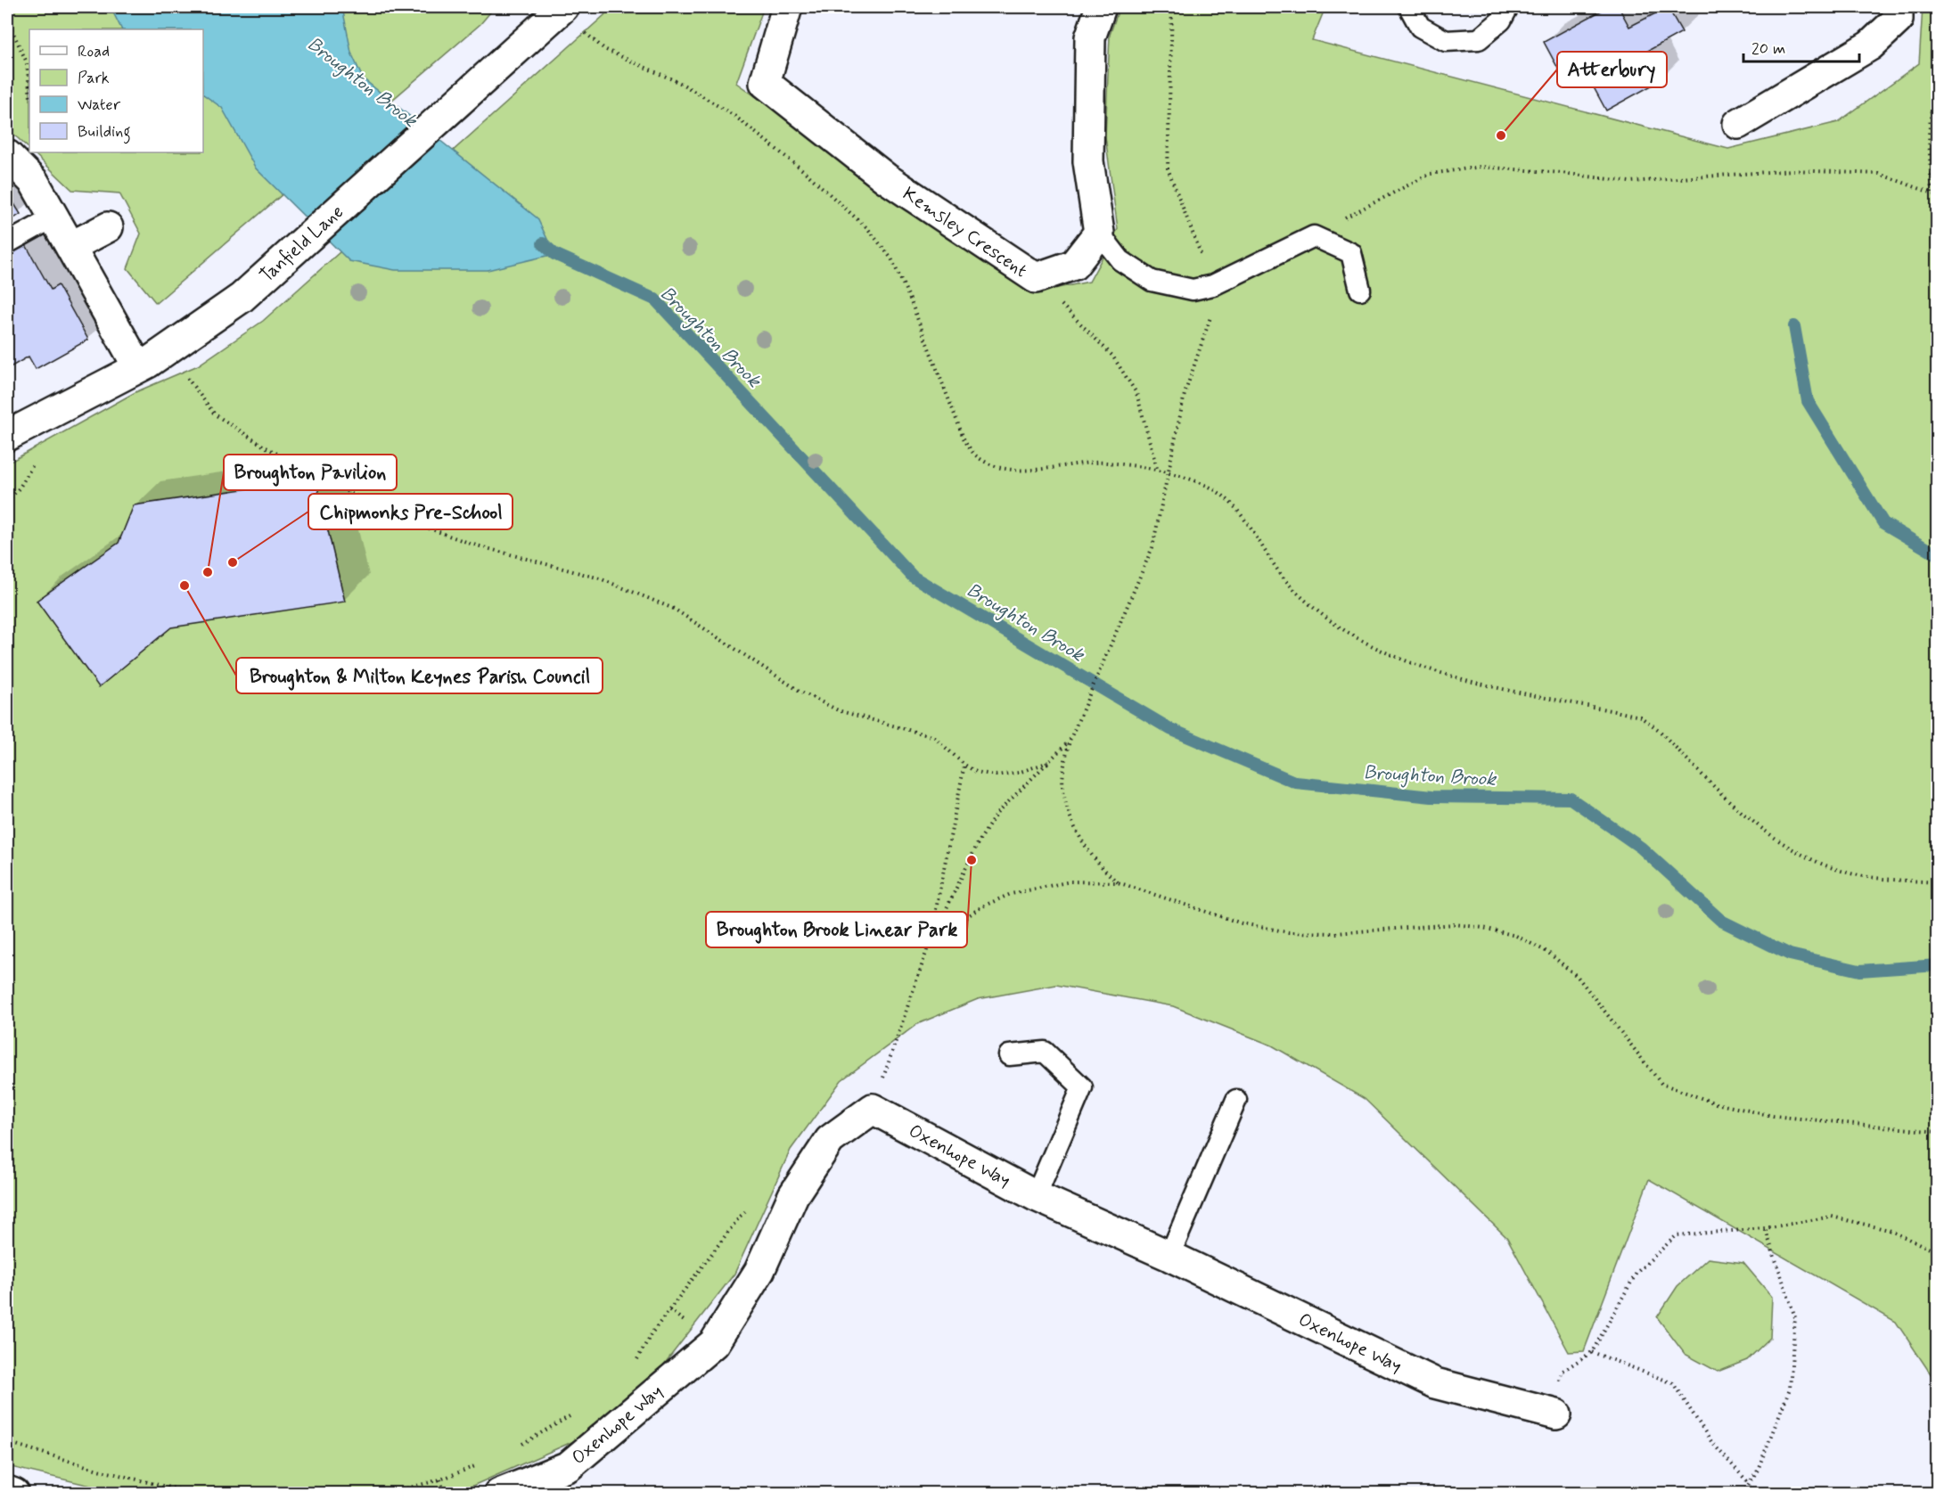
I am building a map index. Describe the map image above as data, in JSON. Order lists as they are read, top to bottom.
{
  "streets": {
    "street": ["Kemsley Crescent", "Tanfield Lane", "Oxenhope Way"]
  },
  "water": ["Broughton Brook"],
  "places": [
    "Atterbury",
    "Chipmonks Pre-School",
    "Broughton Pavilion",
    "Broughton & Milton Keynes Parish Council",
    "Broughton Brook Linear Park"
  ],
  "legend": [
    "Road",
    "Park",
    "Water",
    "Building"
  ],
  "scale_bar": "20 m"
}
